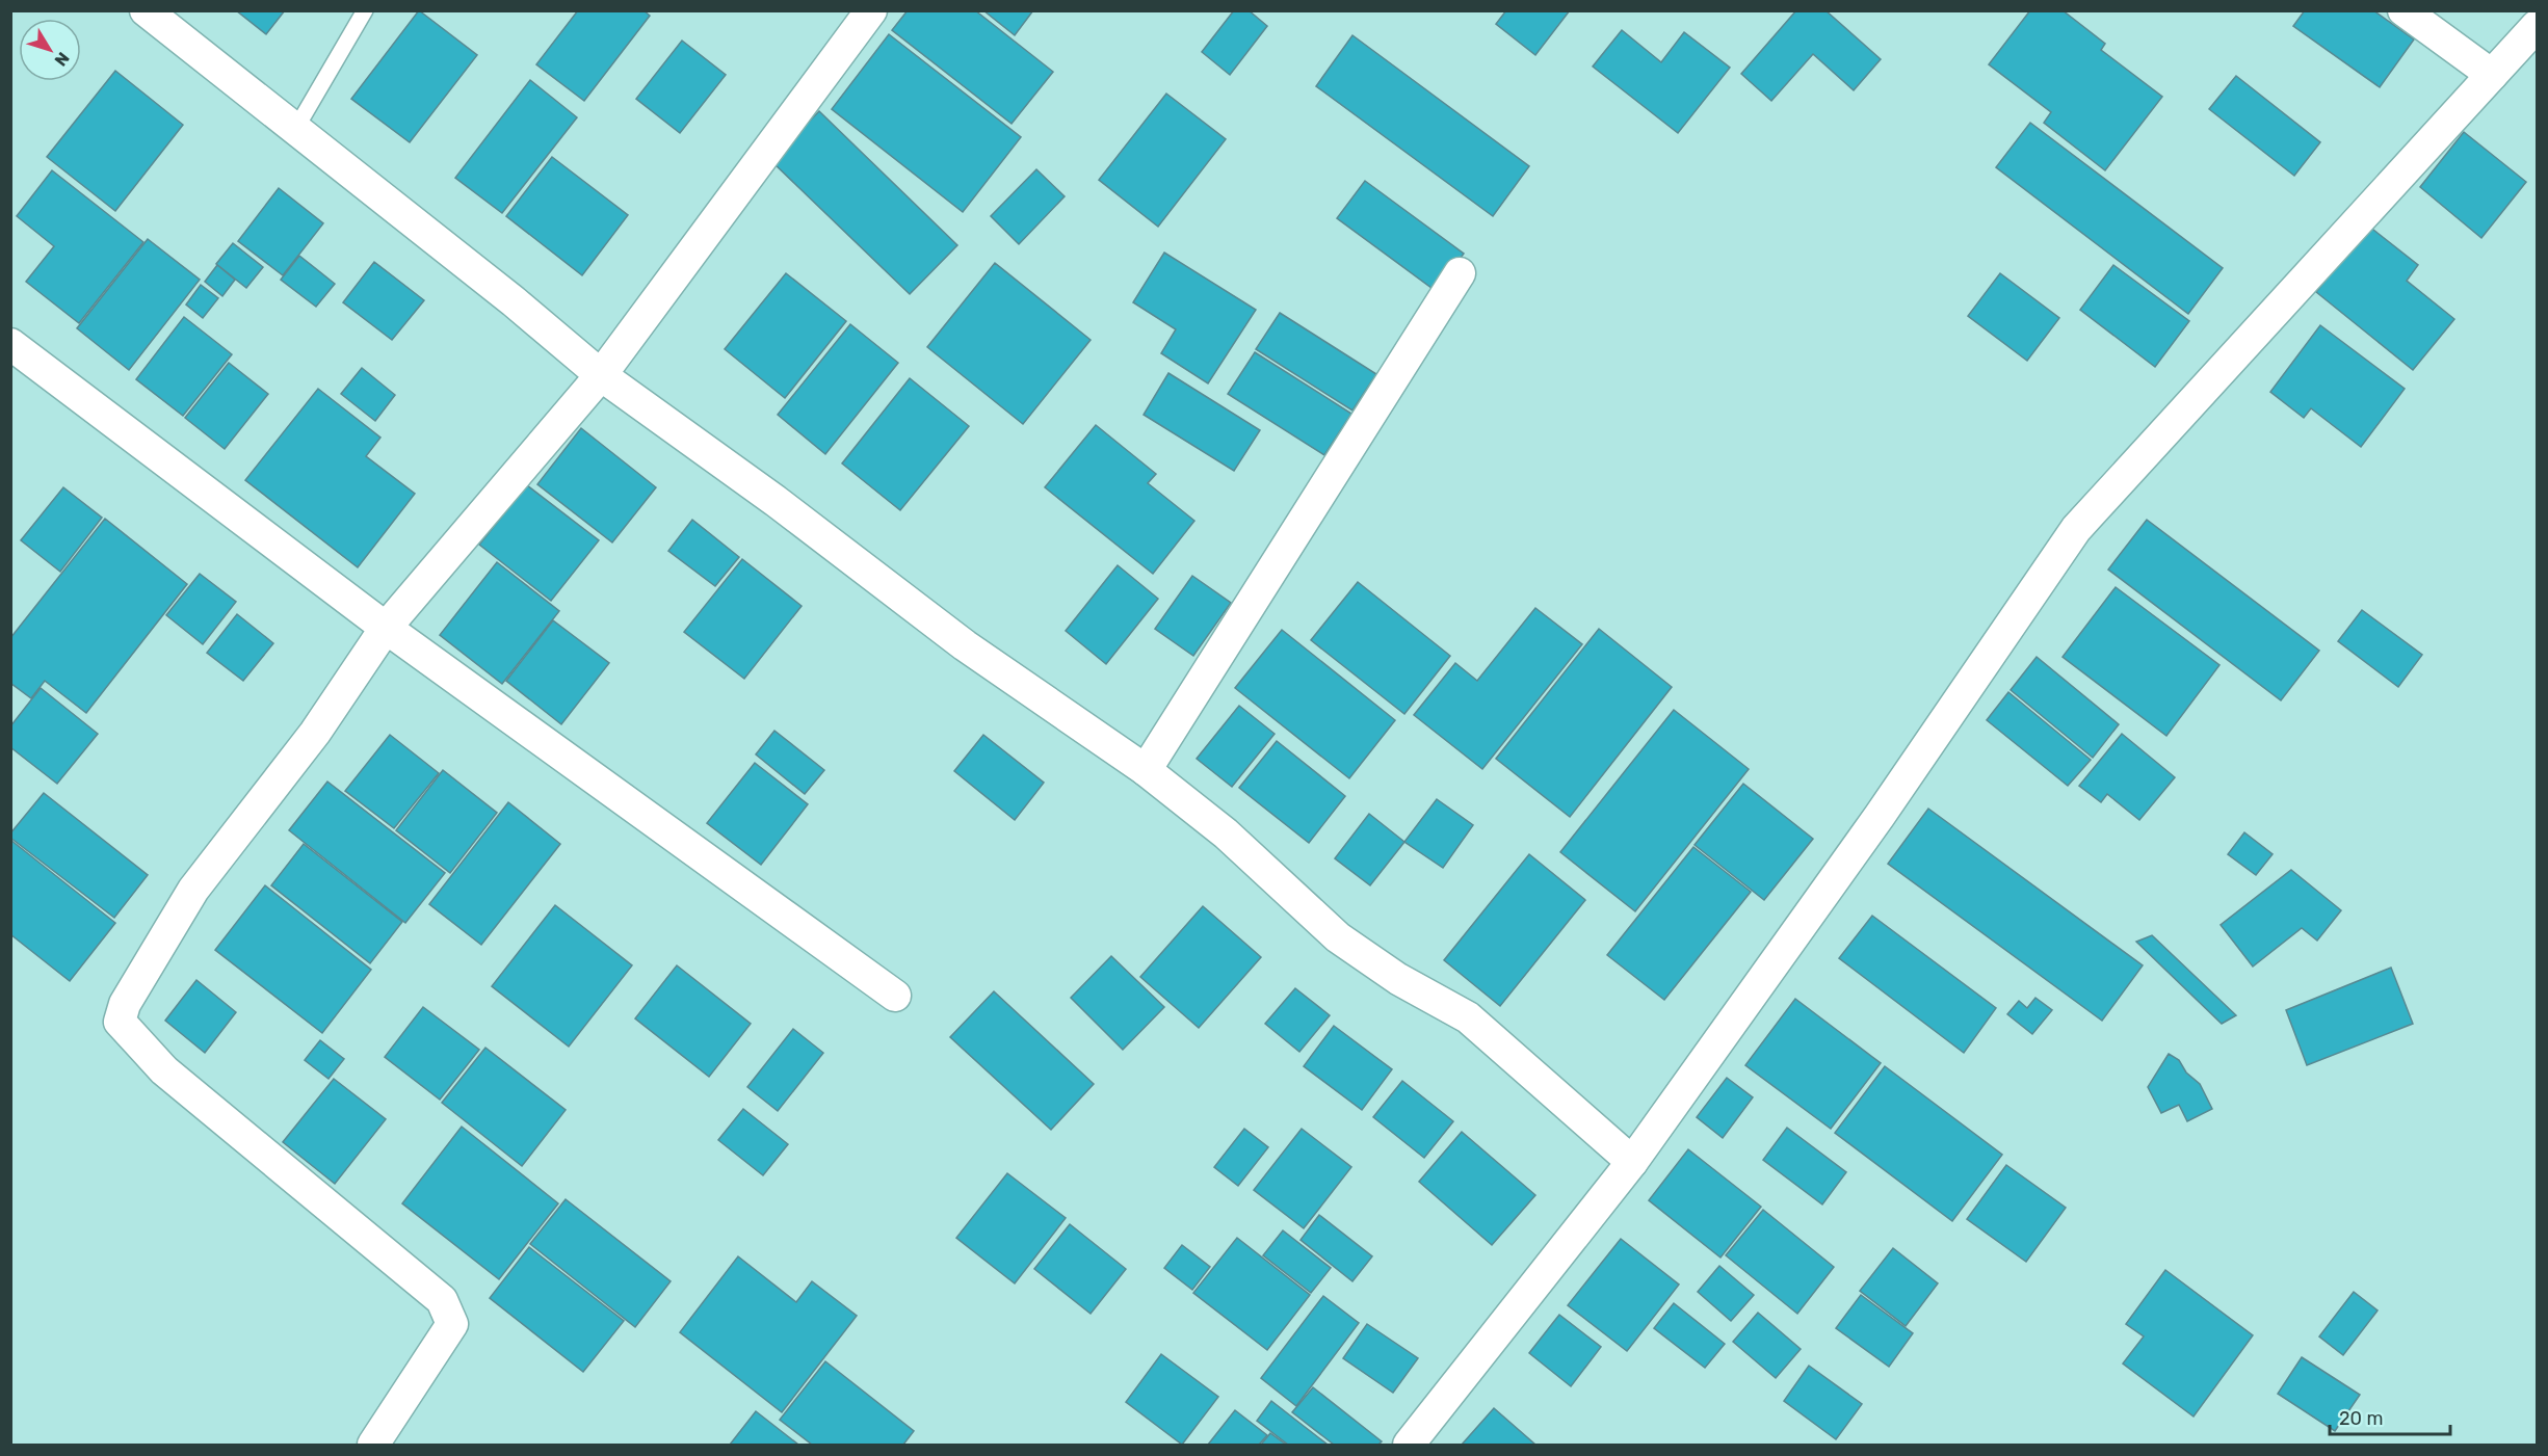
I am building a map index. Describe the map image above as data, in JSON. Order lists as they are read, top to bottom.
{
  "scale_bar": "20 m",
  "north": "bottom right"
}
